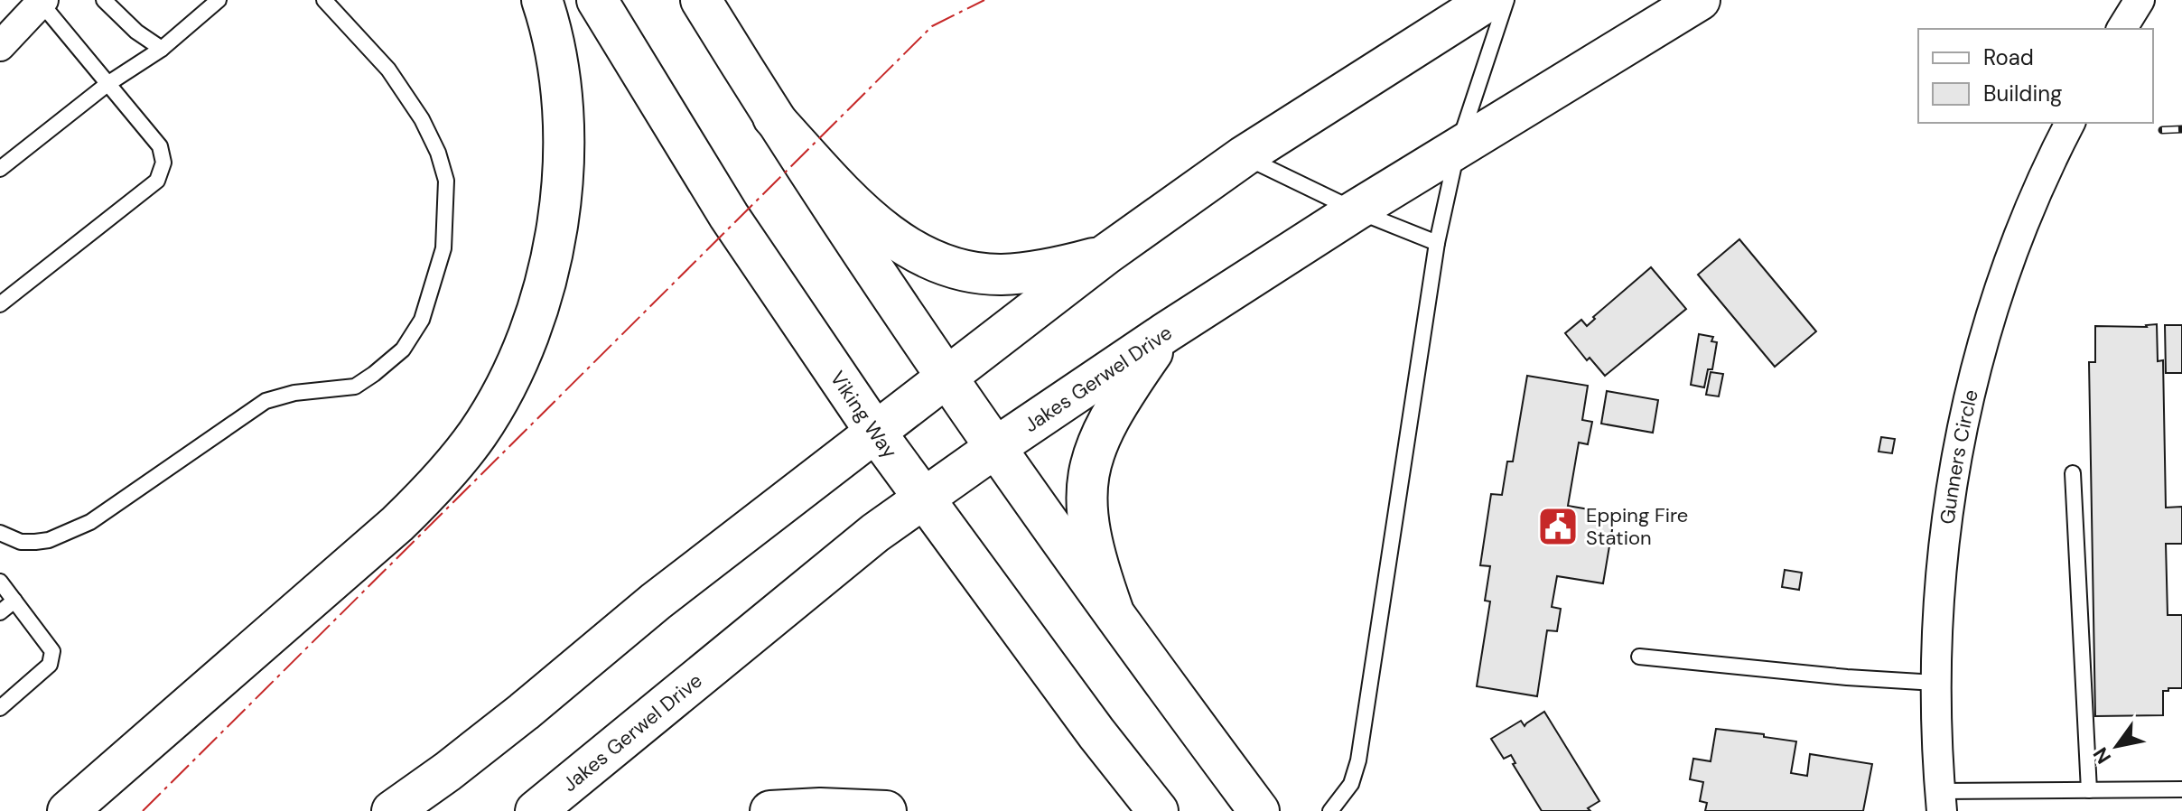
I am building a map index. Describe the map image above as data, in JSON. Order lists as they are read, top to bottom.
{
  "streets": {
    "main road": ["Jakes Gerwel Drive", "Viking Way"],
    "street": ["Gunners Circle"]
  },
  "crossings": [
    ["Jakes Gerwel Drive", "Viking Way"]
  ],
  "places": {
    "public building": ["Epping Fire Station"]
  },
  "legend": ["Road", "Building"],
  "north": "bottom left"
}
